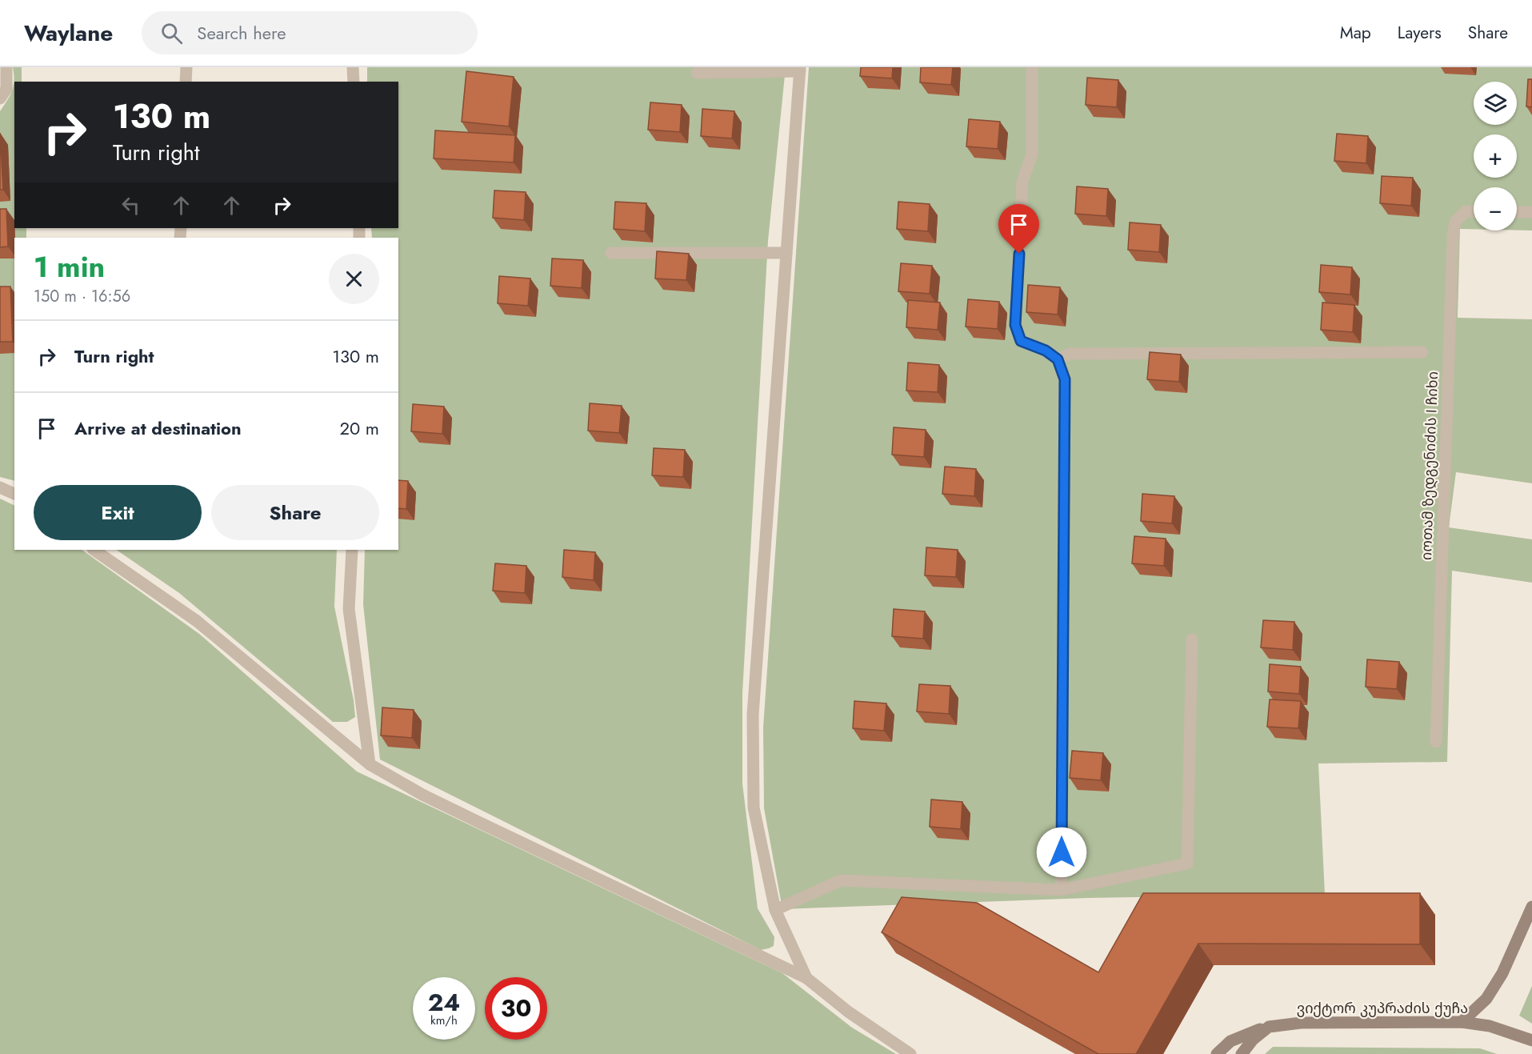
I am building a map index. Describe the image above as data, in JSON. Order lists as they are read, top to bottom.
{
  "streets": {
    "main road": ["ვიქტორ კუპრაძის ქუჩა"],
    "street": ["იოთამ ზედგენიძის I ჩიხი"]
  },
  "page": {
    "header": "Waylane",
    "search": "Search here",
    "nav": ["Map", "Layers", "Share"],
    "map_buttons": ["+", "−"],
    "turn": ["130 m", "Turn right"],
    "heading": ["1 min", "150 m · 16:56"],
    "list": [
      {
        "name": "Turn right",
        "value": "130 m"
      },
      {
        "name": "Arrive at destination",
        "value": "20 m"
      }
    ],
    "buttons": ["Exit", "Share"],
    "speed": "24 km/h",
    "limit": "30"
  }
}
